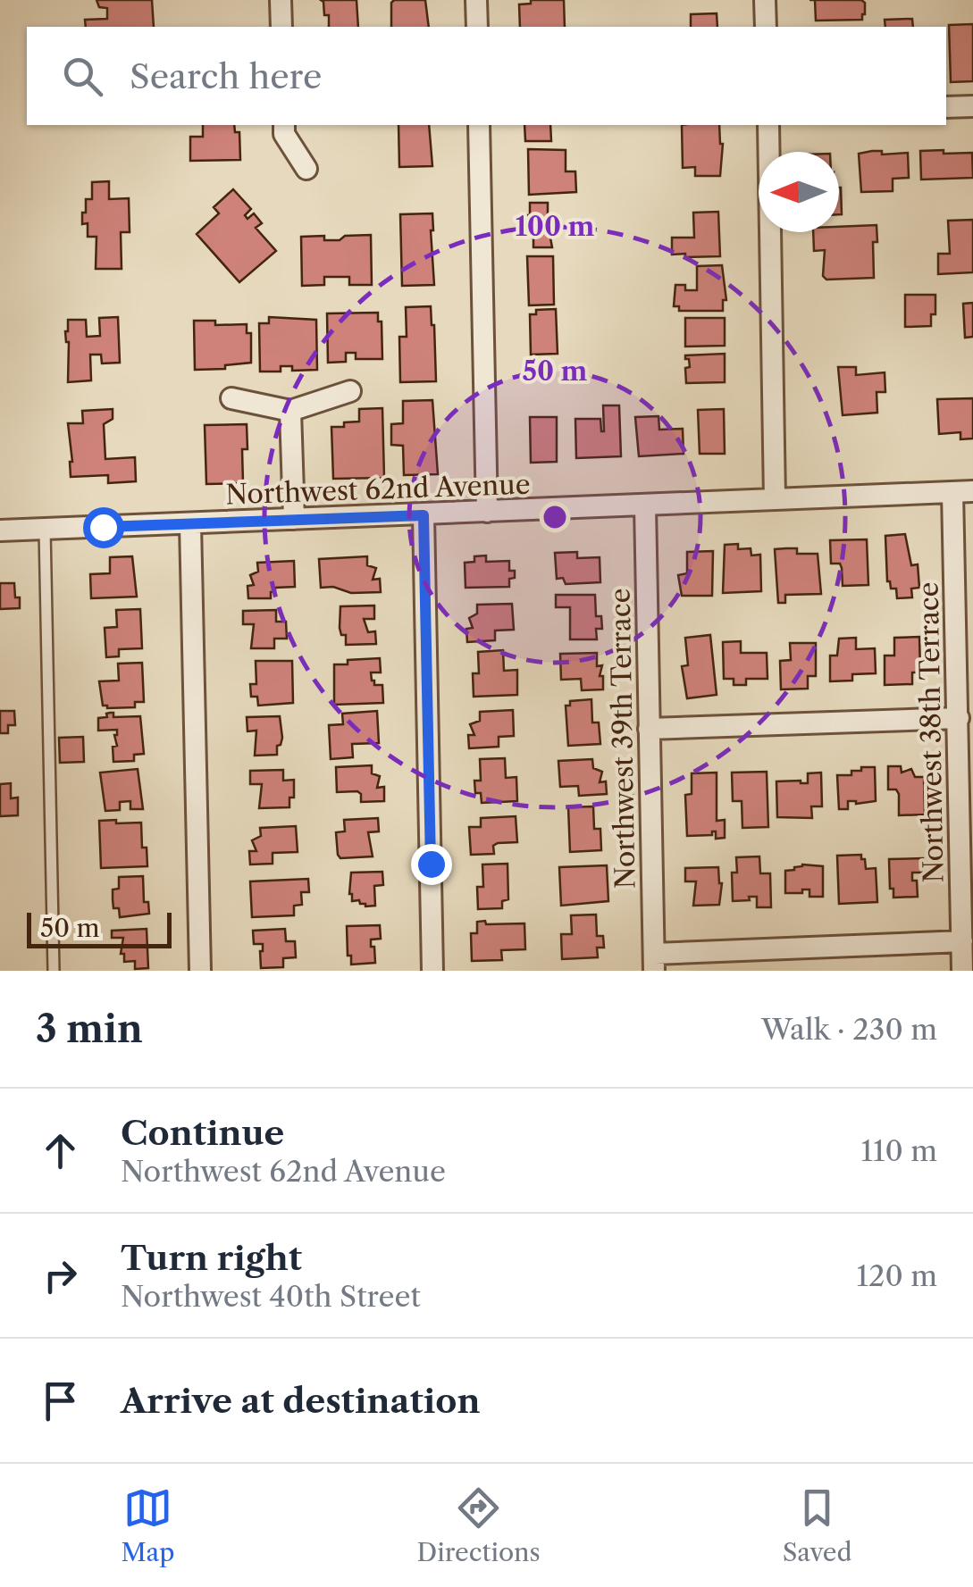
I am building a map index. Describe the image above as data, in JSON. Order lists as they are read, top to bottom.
{
  "streets": {
    "street": ["Northwest 62nd Avenue", "Northwest 38th Terrace", "Northwest 39th Terrace"]
  },
  "crossings": [
    ["Northwest 62nd Avenue", "Northwest 38th Terrace"],
    ["Northwest 62nd Avenue", "Northwest 39th Terrace"]
  ],
  "scale_bar": "50 m",
  "north": "left",
  "page": {
    "search": "Search here",
    "scale": "50 m",
    "heading": ["3 min", "Walk · 230 m"],
    "list": [
      ["Continue", "Northwest 62nd Avenue", "110 m"],
      ["Turn right", "Northwest 40th Street", "120 m"],
      "Arrive at destination"
    ],
    "nav": ["Map", "Directions", "Saved"]
  },
  "rings": ["100 m", "50 m"]
}
